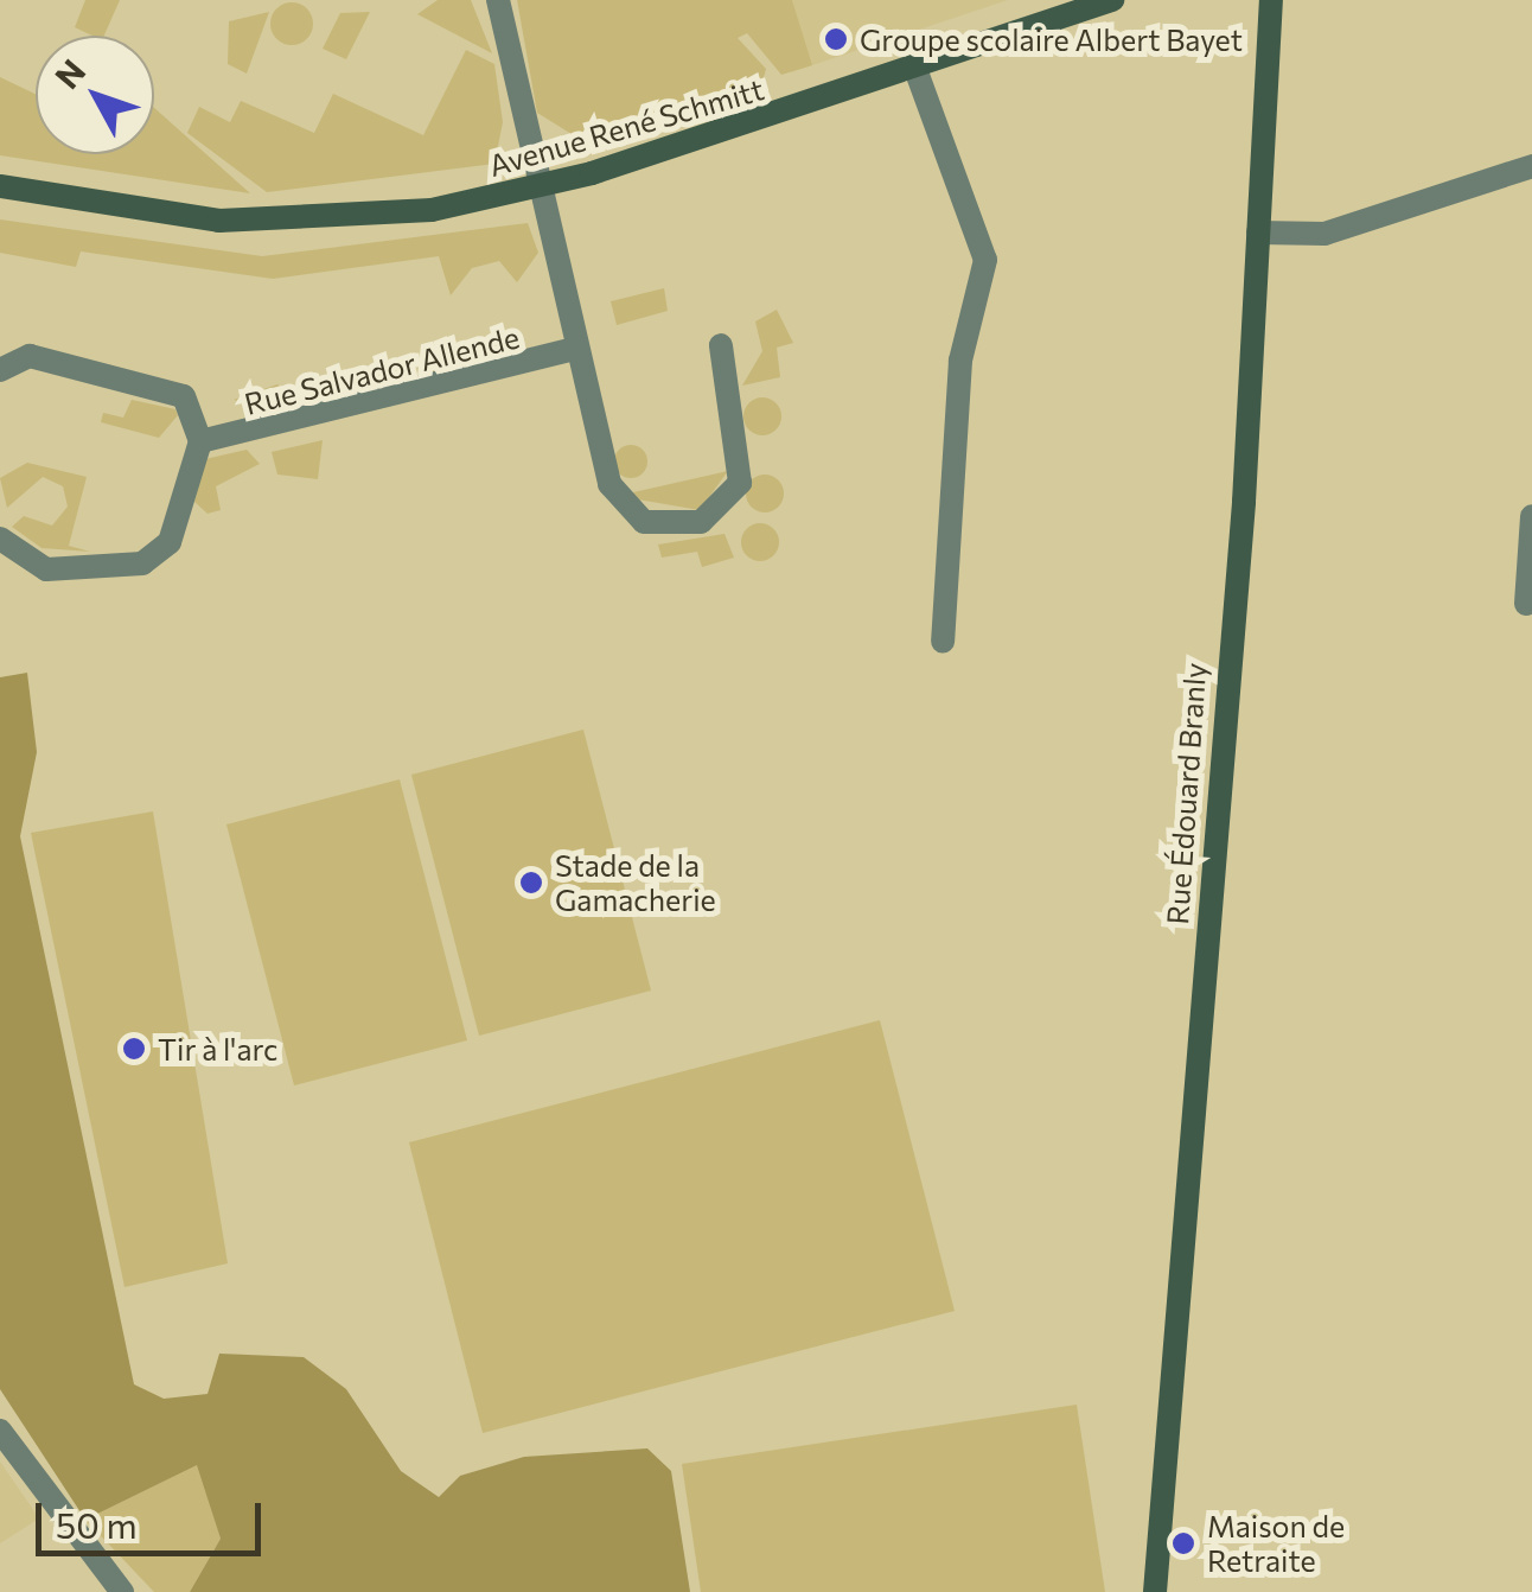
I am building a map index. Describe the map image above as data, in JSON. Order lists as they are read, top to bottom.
{
  "streets": {
    "street": ["Avenue René Schmitt", "Rue Salvador Allende", "Rue Édouard Branly"]
  },
  "places": [
    "Groupe scolaire Albert Bayet",
    "Stade de la Gamacherie",
    "Tir à l'arc",
    "Maison de Retraite"
  ],
  "scale_bar": "50 m",
  "north": "top left"
}
